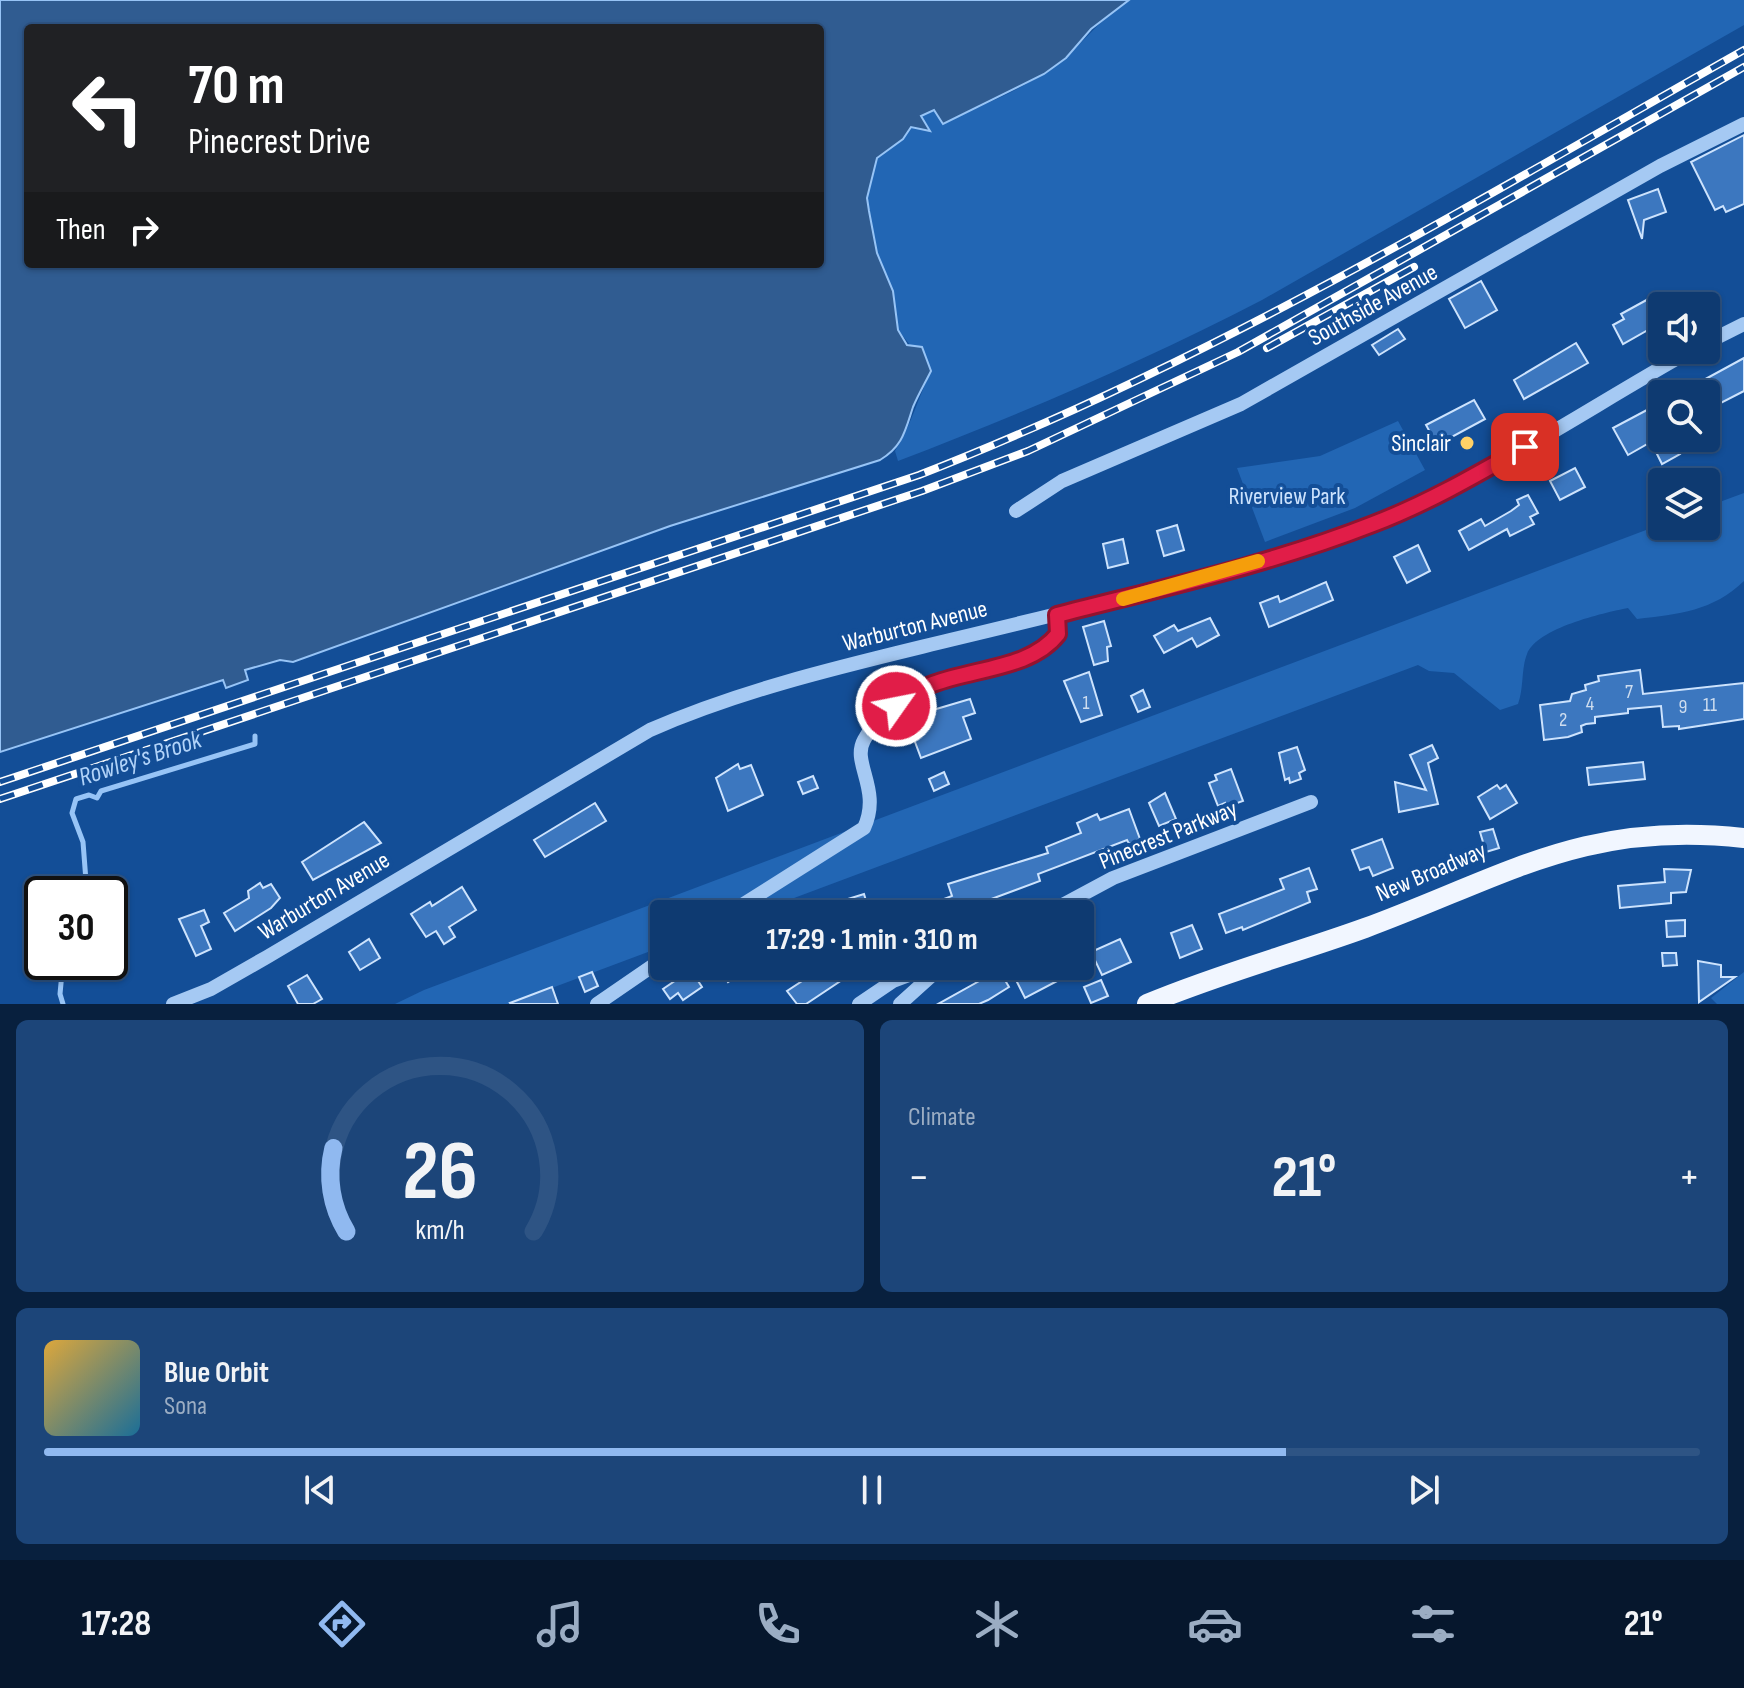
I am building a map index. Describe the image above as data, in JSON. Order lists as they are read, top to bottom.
{
  "streets": {
    "main road": ["New Broadway"],
    "street": ["Southside Avenue", "Warburton Avenue", "Pinecrest Parkway"]
  },
  "water": ["Rowley's Brook"],
  "parks": ["Riverview Park"],
  "places": ["Sinclair"],
  "house_numbers": [
    "7",
    "1",
    "4",
    "11",
    "9",
    "2"
  ],
  "page": {
    "turn": ["70 m", "Pinecrest Drive"],
    "then": "Then",
    "limit": "30",
    "trip": "17:29 · 1 min · 310 m",
    "tile": "Climate",
    "heat": ["−", "21°", "+"],
    "song": ["Blue Orbit", "Sona"],
    "tabs": ["17:28", "21°"],
    "gauge": ["26", "km/h"]
  }
}
